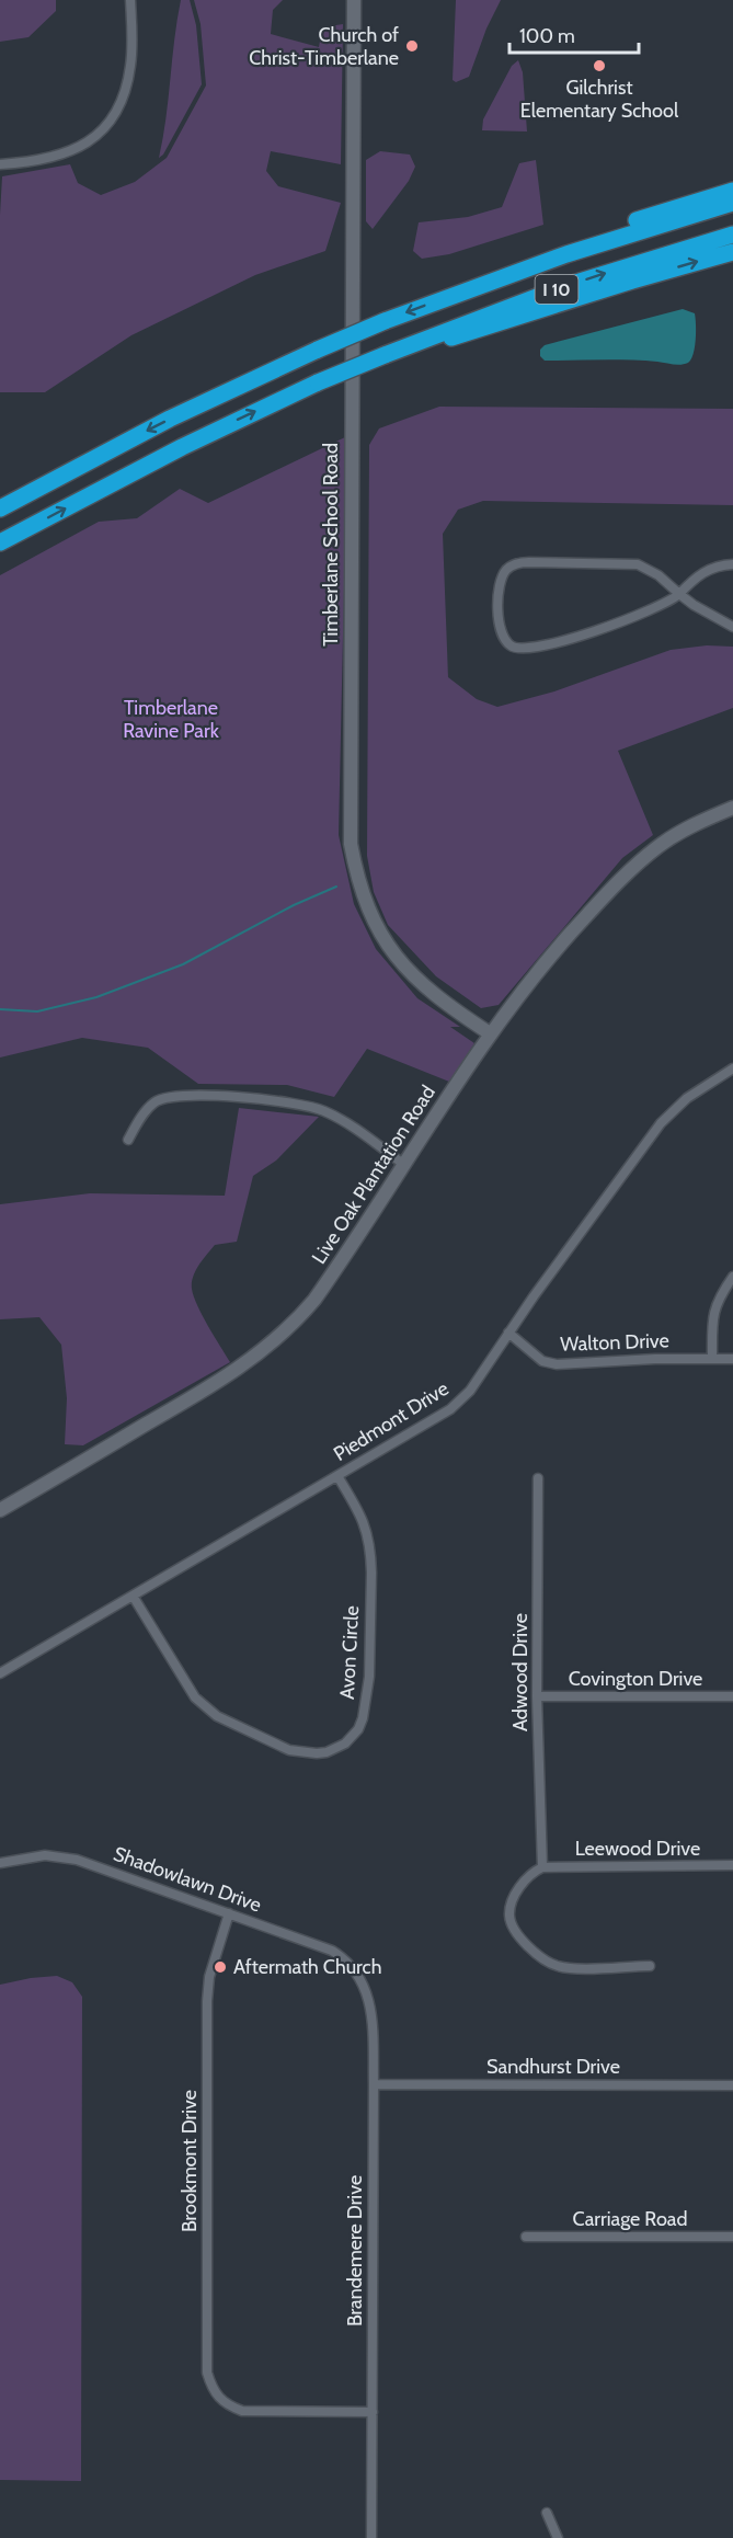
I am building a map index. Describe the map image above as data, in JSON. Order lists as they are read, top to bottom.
{
  "streets": {
    "highway": ["I 10"],
    "street": [
      "Timberlane School Road",
      "Live Oak Plantation Road",
      "Walton Drive",
      "Piedmont Drive",
      "Avon Circle",
      "Adwood Drive",
      "Covington Drive",
      "Leewood Drive",
      "Shadowlawn Drive",
      "Sandhurst Drive",
      "Brookmont Drive",
      "Carriage Road",
      "Brandemere Drive"
    ]
  },
  "crossings": [
    ["Timberlane School Road", "Live Oak Plantation Road"],
    ["Walton Drive", "Piedmont Drive"],
    ["Piedmont Drive", "Avon Circle"],
    ["Adwood Drive", "Covington Drive"],
    ["Adwood Drive", "Leewood Drive"],
    ["Shadowlawn Drive", "Brookmont Drive"],
    ["Shadowlawn Drive", "Brandemere Drive"],
    ["Sandhurst Drive", "Brandemere Drive"],
    ["Brookmont Drive", "Brandemere Drive"]
  ],
  "parks": ["Timberlane Ravine Park"],
  "places": ["Church of Christ-Timberlane", "Gilchrist Elementary School", "Aftermath Church"],
  "scale_bar": "100 m"
}
